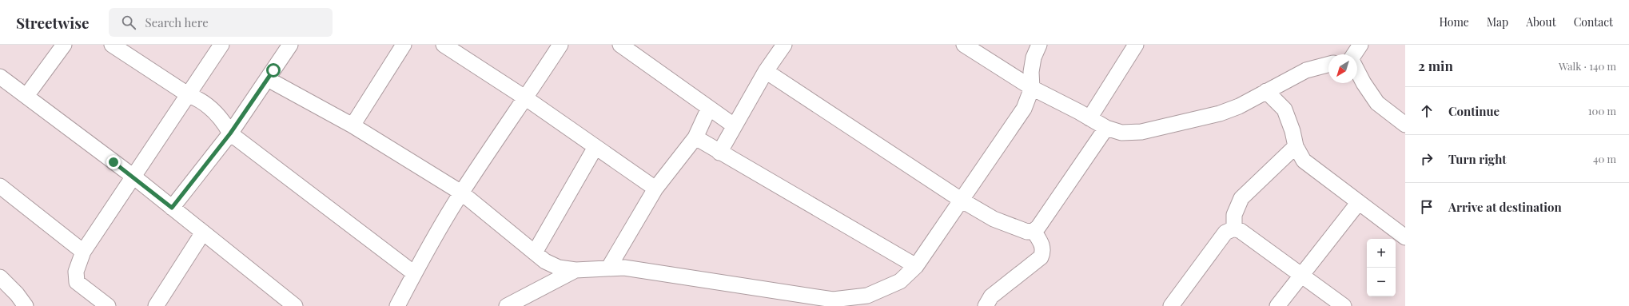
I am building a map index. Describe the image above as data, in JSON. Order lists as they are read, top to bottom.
{
  "north": "bottom left",
  "page": {
    "header": "Streetwise",
    "search": "Search here",
    "nav": [
      "Home",
      "Map",
      "About",
      "Contact"
    ],
    "heading": ["2 min", "Walk · 140 m"],
    "list": [
      ["Continue", "100 m"],
      ["Turn right", "40 m"],
      "Arrive at destination"
    ],
    "map_buttons": ["+", "−"]
  }
}
